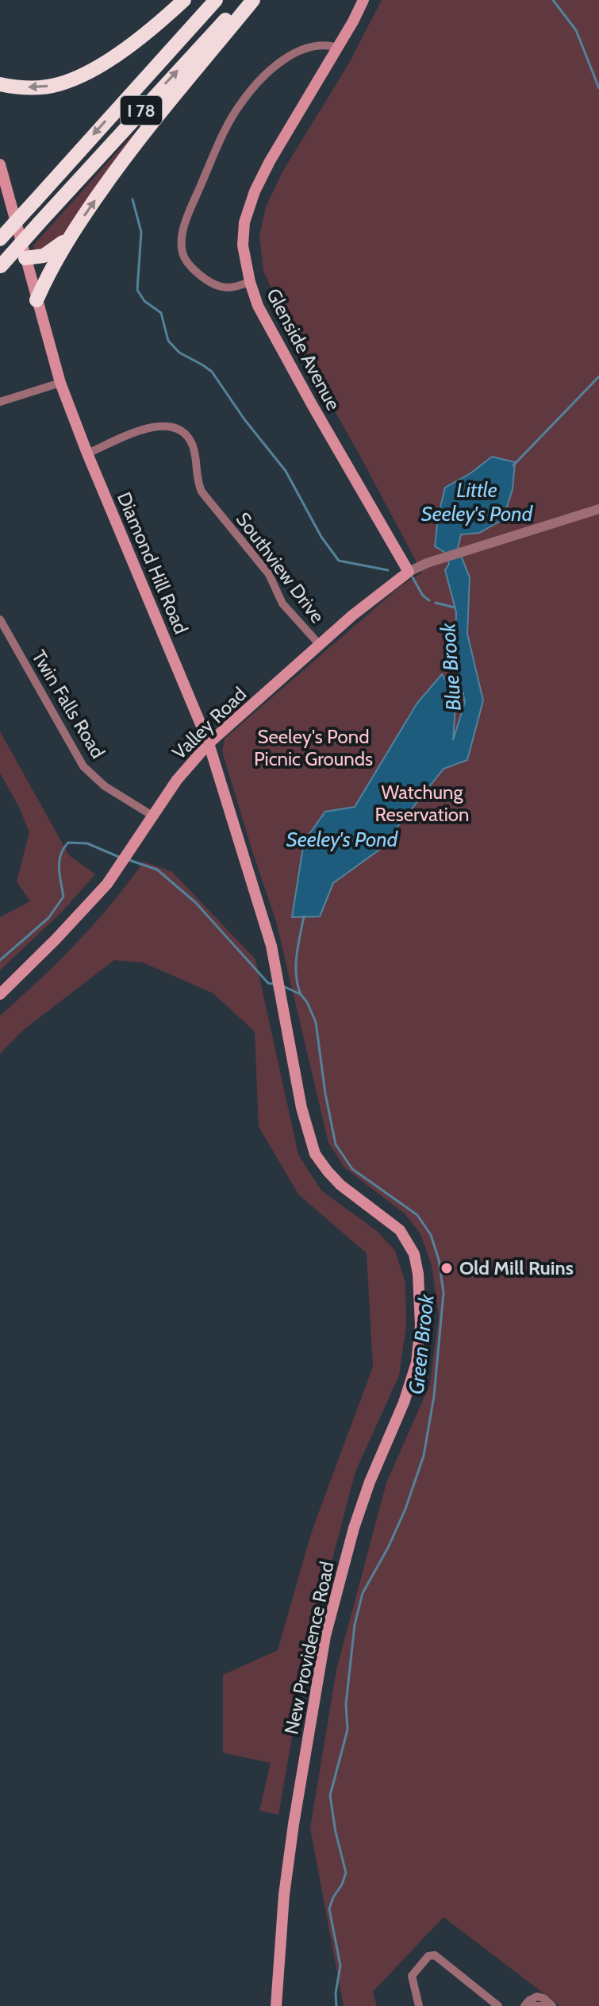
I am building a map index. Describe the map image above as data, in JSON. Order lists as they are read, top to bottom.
{
  "streets": {
    "highway": ["I 78"],
    "main road": [
      "Glenside Avenue",
      "Diamond Hill Road",
      "Valley Road",
      "New Providence Road"
    ],
    "street": ["Southview Drive", "Twin Falls Road"]
  },
  "crossings": [
    ["Glenside Avenue", "Valley Road"],
    ["Diamond Hill Road", "Southview Drive"],
    ["Diamond Hill Road", "Valley Road"],
    ["Diamond Hill Road", "New Providence Road"],
    ["Southview Drive", "Valley Road"],
    ["Twin Falls Road", "Valley Road"]
  ],
  "water": [
    "Little Seeley's Pond",
    "Blue Brook",
    "Seeley's Pond",
    "Green Brook"
  ],
  "parks": ["Seeley's Pond Picnic Grounds", "Watchung Reservation"],
  "places": ["Old Mill Ruins"]
}
